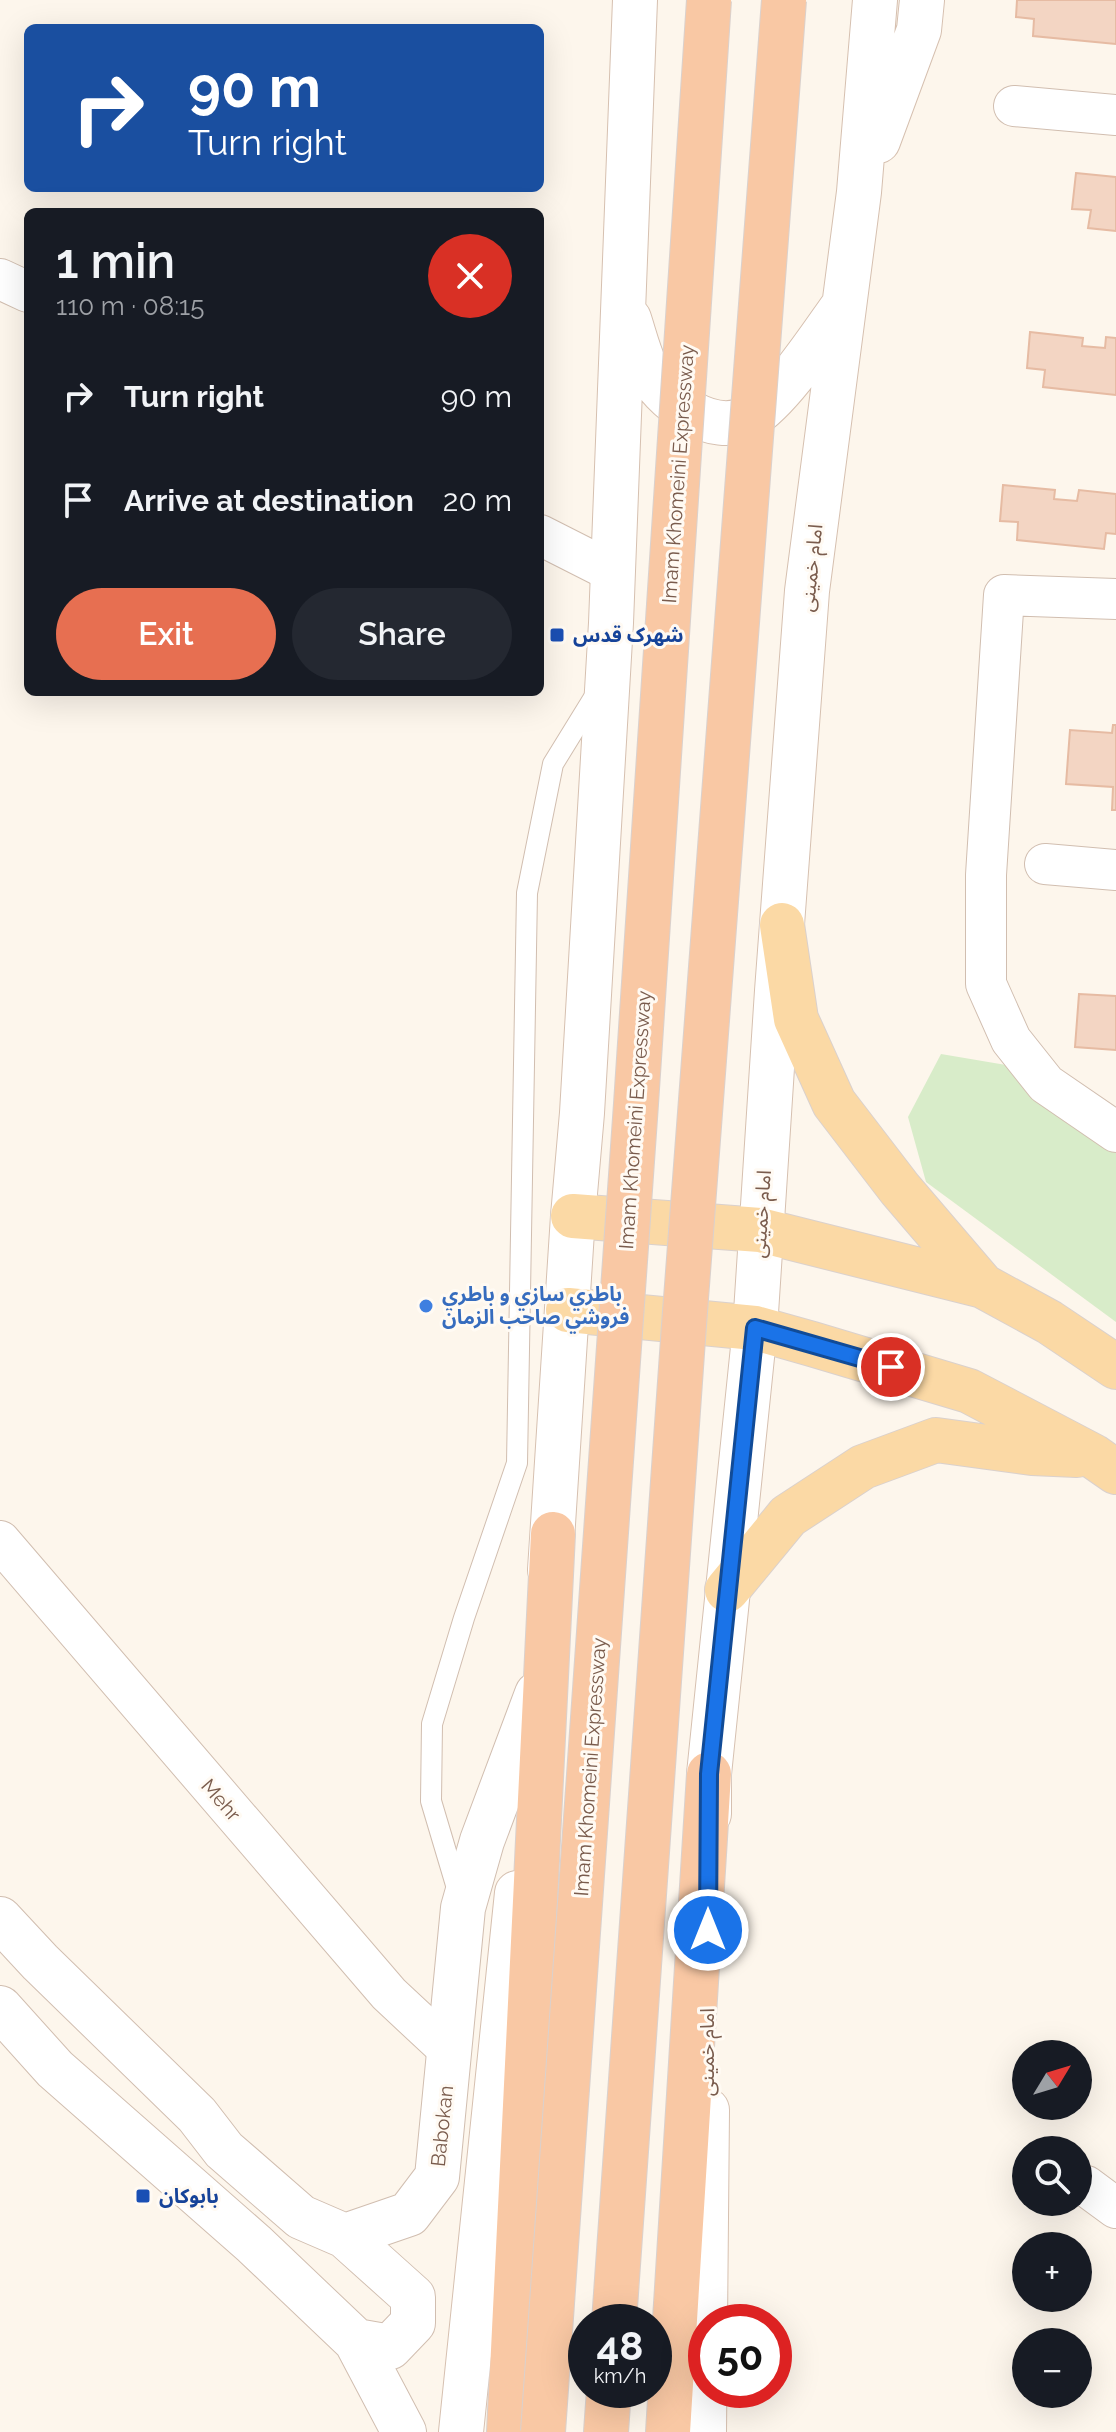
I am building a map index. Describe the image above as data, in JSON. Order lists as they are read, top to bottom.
{
  "streets": {
    "highway": ["Imam Khomeini Expressway"],
    "main road": ["امام خمینی", "Babokan"],
    "street": ["Mehr"]
  },
  "crossings": [
    ["Mehr", "Babokan"]
  ],
  "places": {
    "transit": ["شهرک قدس", "بابوکان"],
    "other": ["باطري سازي و باطري فروشي صاحب الزمان"]
  },
  "north": "top right",
  "page": {
    "turn": ["90 m", "Turn right"],
    "heading": ["1 min", "110 m · 08:15"],
    "list": [
      {
        "name": "Turn right",
        "value": "90 m"
      },
      {
        "name": "Arrive at destination",
        "value": "20 m"
      }
    ],
    "buttons": ["Exit", "Share"],
    "map_buttons": ["+", "−"],
    "speed": "48 km/h",
    "limit": "50"
  }
}
